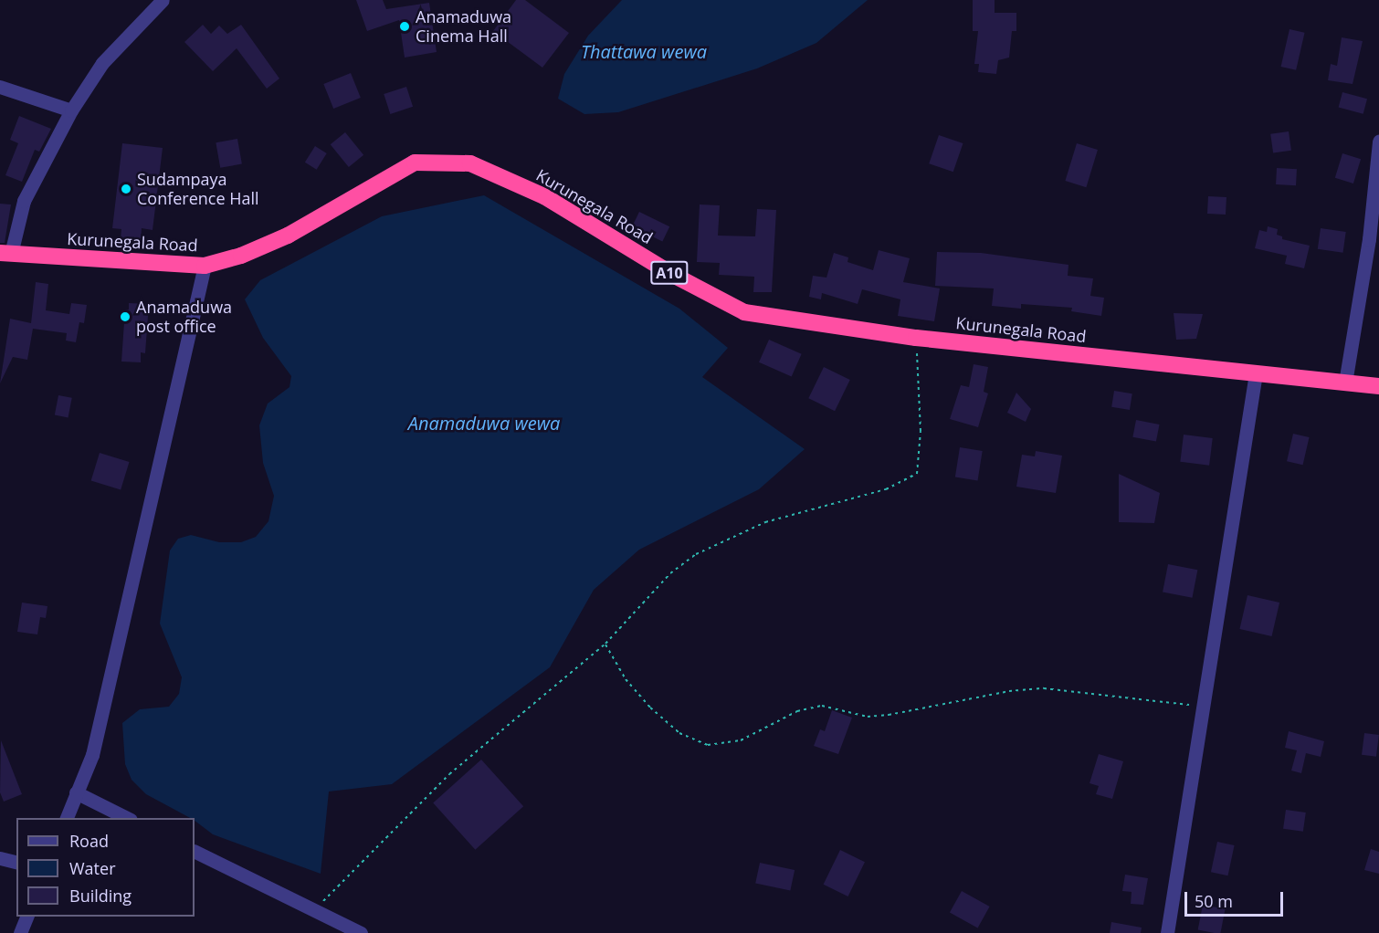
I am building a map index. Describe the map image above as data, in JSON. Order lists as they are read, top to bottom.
{
  "streets": {
    "highway": ["Kurunegala Road", "A10"]
  },
  "water": ["Thattawa wewa", "Anamaduwa wewa"],
  "places": ["Anamaduwa Cinema Hall", "Sudampaya Conference Hall", "Anamaduwa post office"],
  "legend": ["Road", "Water", "Building"],
  "scale_bar": "50 m"
}
